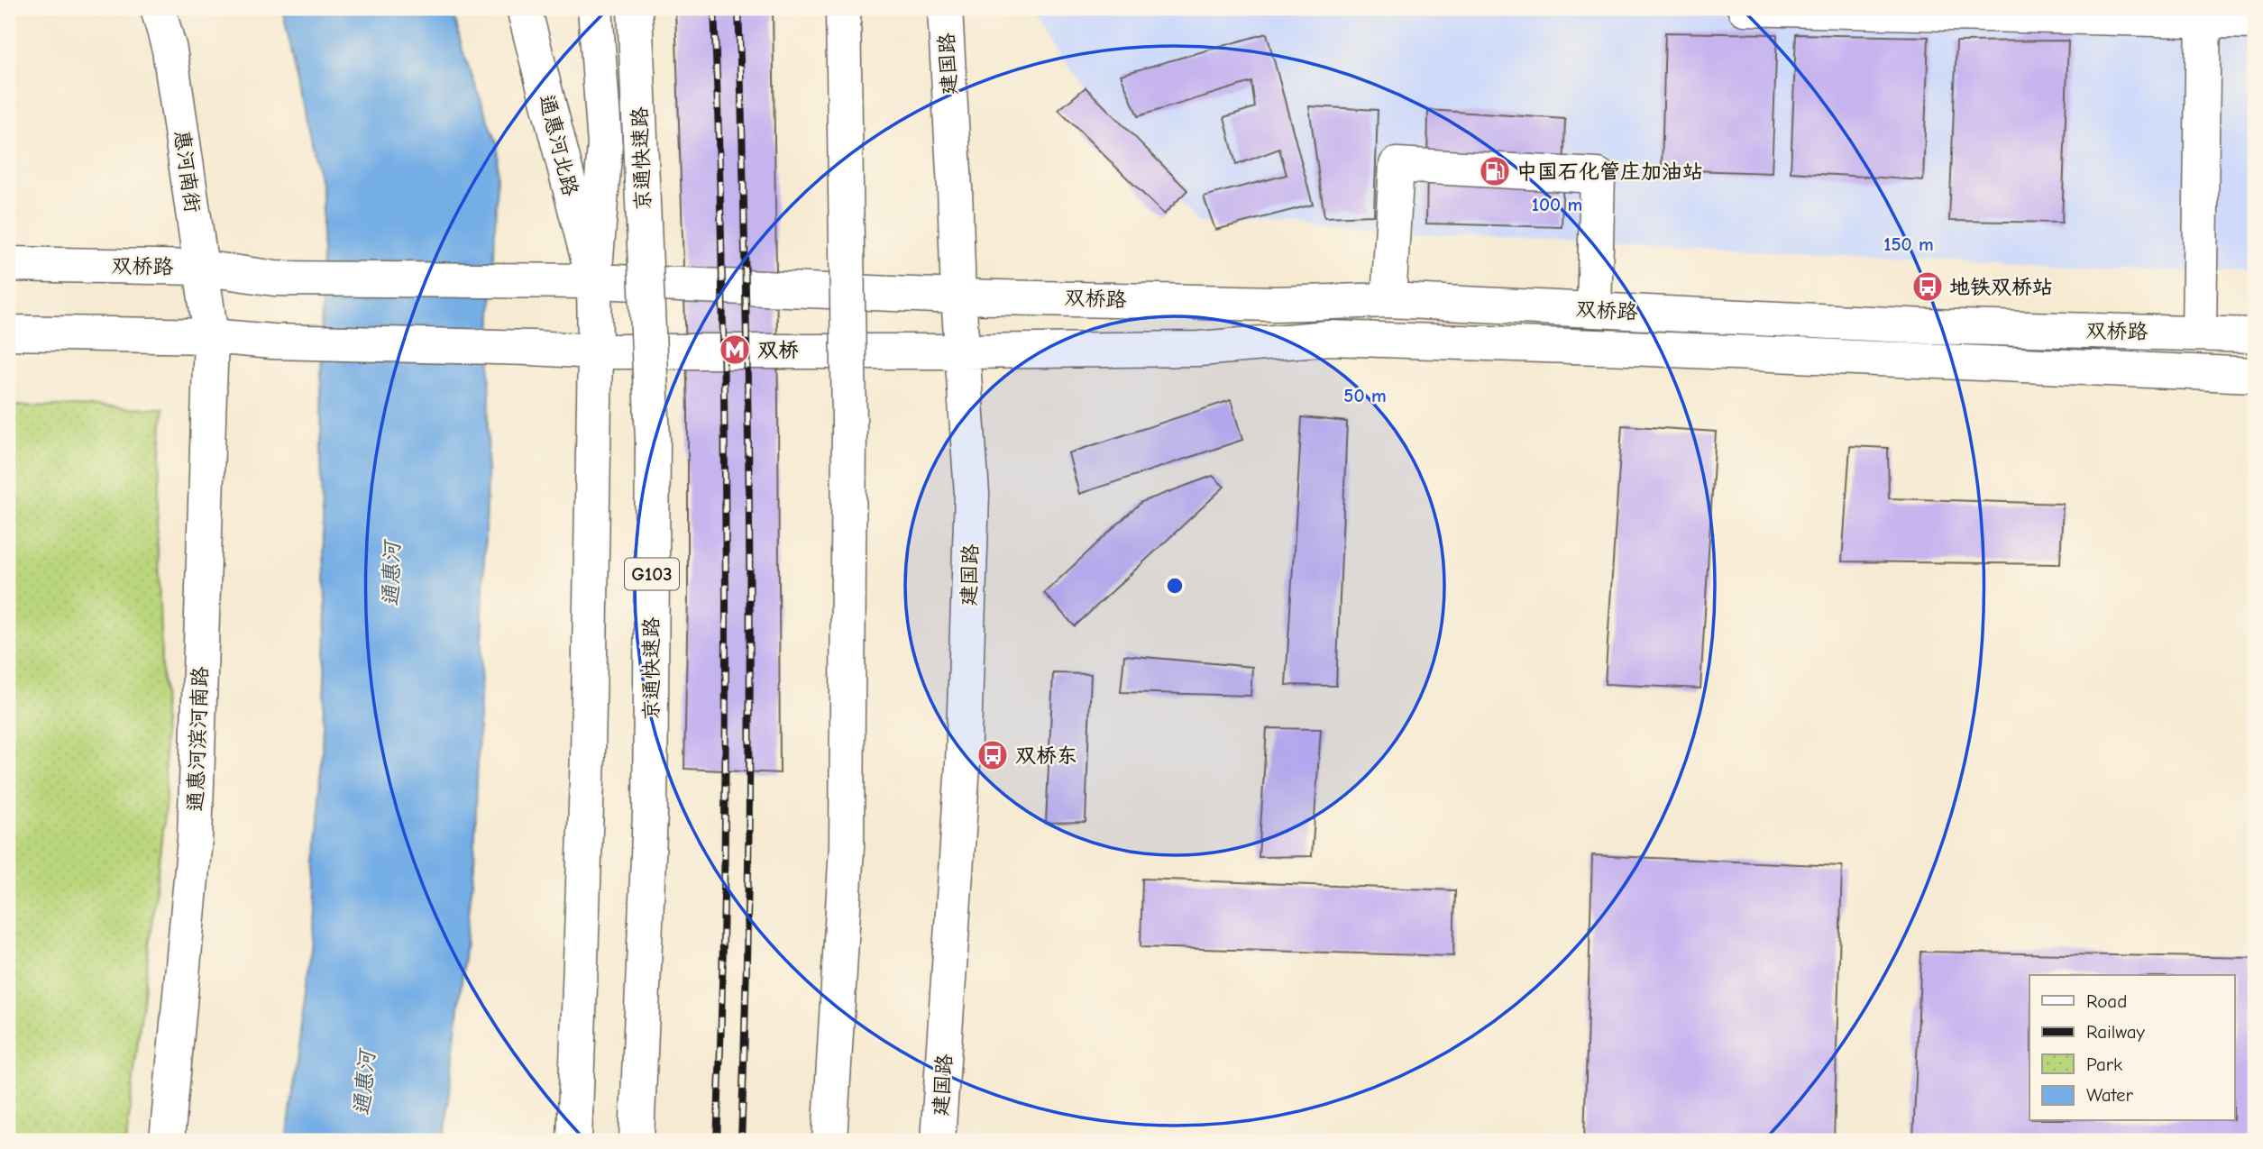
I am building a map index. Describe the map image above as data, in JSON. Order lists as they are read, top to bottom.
{
  "streets": {
    "main road": [
      "建国路",
      "通惠河北路",
      "京通快速路",
      "惠河南街",
      "双桥路",
      "G103",
      "通惠河滨河南路"
    ]
  },
  "crossings": [
    ["建国路", "双桥路"],
    ["通惠河北路", "双桥路"],
    ["惠河南街", "双桥路"],
    ["惠河南街", "通惠河滨河南路"],
    ["双桥路", "通惠河滨河南路"]
  ],
  "water": ["通惠河"],
  "places": {
    "fuel station": ["中国石化管庄加油站"],
    "bus stop": ["地铁双桥站", "双桥东"],
    "metro station": ["双桥"]
  },
  "legend": [
    "Road",
    "Railway",
    "Park",
    "Water"
  ],
  "rings": ["100 m", "150 m", "50 m"]
}
